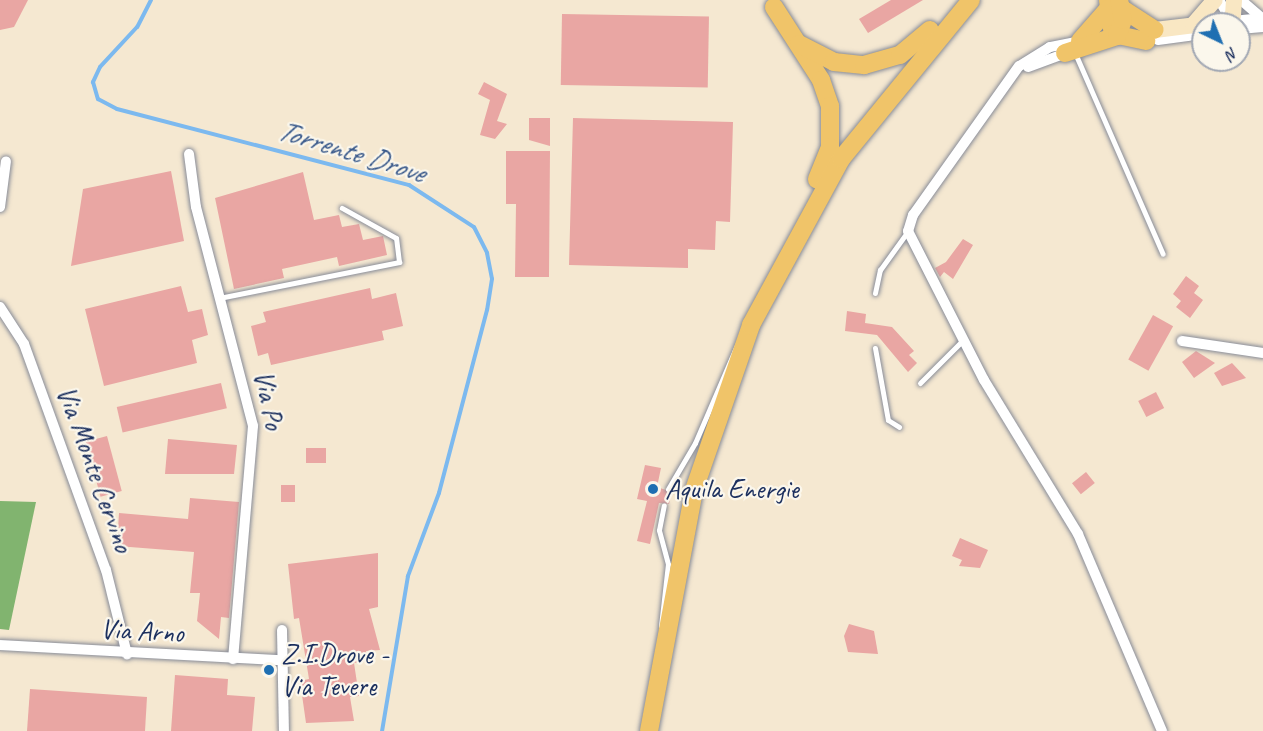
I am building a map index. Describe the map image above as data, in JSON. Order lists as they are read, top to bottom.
{
  "streets": {
    "street": ["Via Po", "Via Monte Cervino", "Via Arno"]
  },
  "crossings": [
    ["Via Po", "Via Arno"],
    ["Via Monte Cervino", "Via Arno"]
  ],
  "water": ["Torrente Drove"],
  "places": ["Aquila Energie", "Z.I.Drove - Via Tevere"],
  "north": "bottom right"
}
